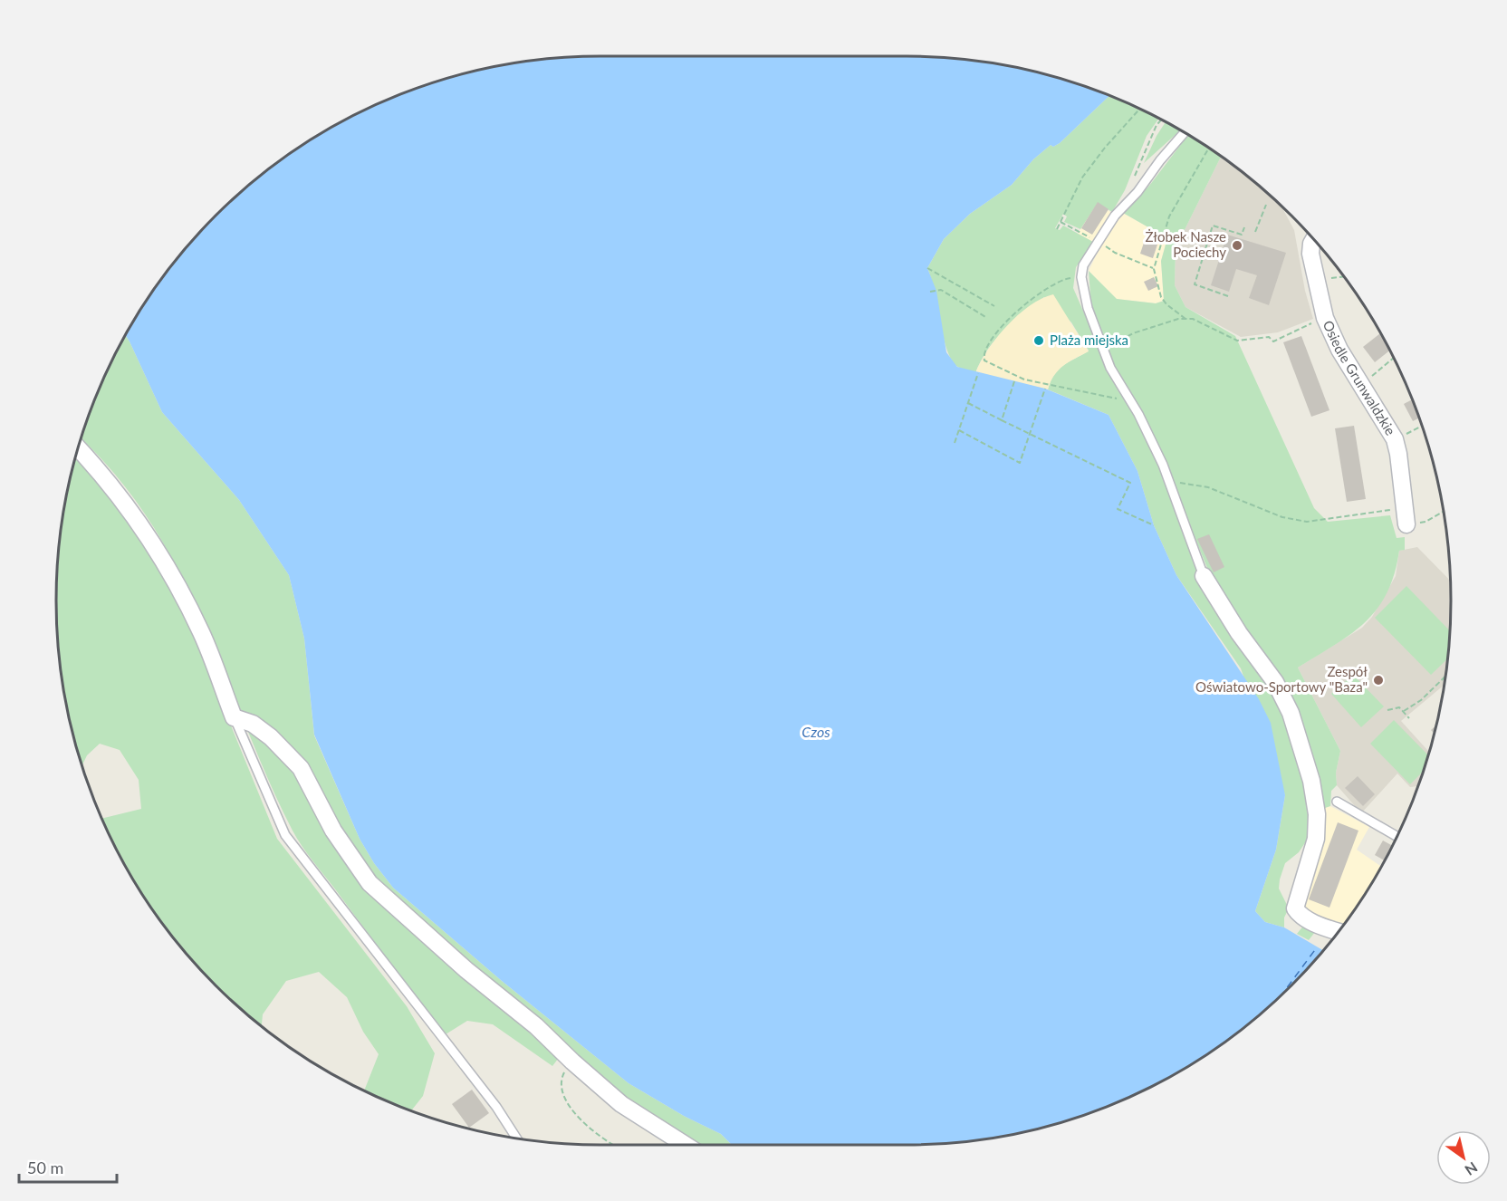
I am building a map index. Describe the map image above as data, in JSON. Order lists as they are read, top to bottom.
{
  "streets": {
    "street": ["Osiedle Grunwaldzkie"]
  },
  "water": ["Czos"],
  "places": ["Żłobek Nasze Pociechy", "Plaża miejska", "Zespół Oświatowo-Sportowy \"Baza\""],
  "scale_bar": "50 m",
  "north": "bottom right"
}
